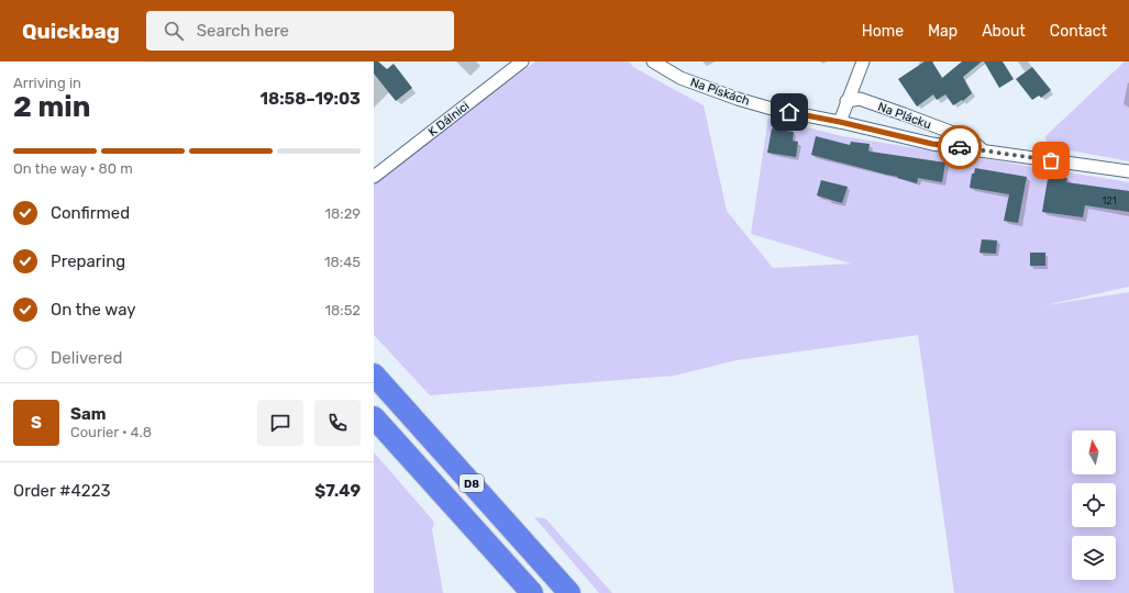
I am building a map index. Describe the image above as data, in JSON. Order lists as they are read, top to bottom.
{
  "streets": {
    "highway": ["D8"],
    "street": ["Na Pískách", "Na Plácku", "K Dálnici"]
  },
  "crossings": [
    ["Na Pískách", "Na Plácku"]
  ],
  "house_numbers": ["121"],
  "north": "top",
  "page": {
    "header": "Quickbag",
    "search": "Search here",
    "nav": [
      "Home",
      "Map",
      "About",
      "Contact"
    ],
    "heading": ["2 min", "Arriving in", "18:58–19:03"],
    "panel": [
      "Sam",
      "Courier · 4.8",
      "Order #4223",
      "$7.49"
    ],
    "bar": "On the way · 80 m",
    "list": [
      ["Confirmed", "18:29"],
      ["Preparing", "18:45"],
      ["On the way", "18:52"],
      "Delivered"
    ],
    "round": "S"
  }
}
